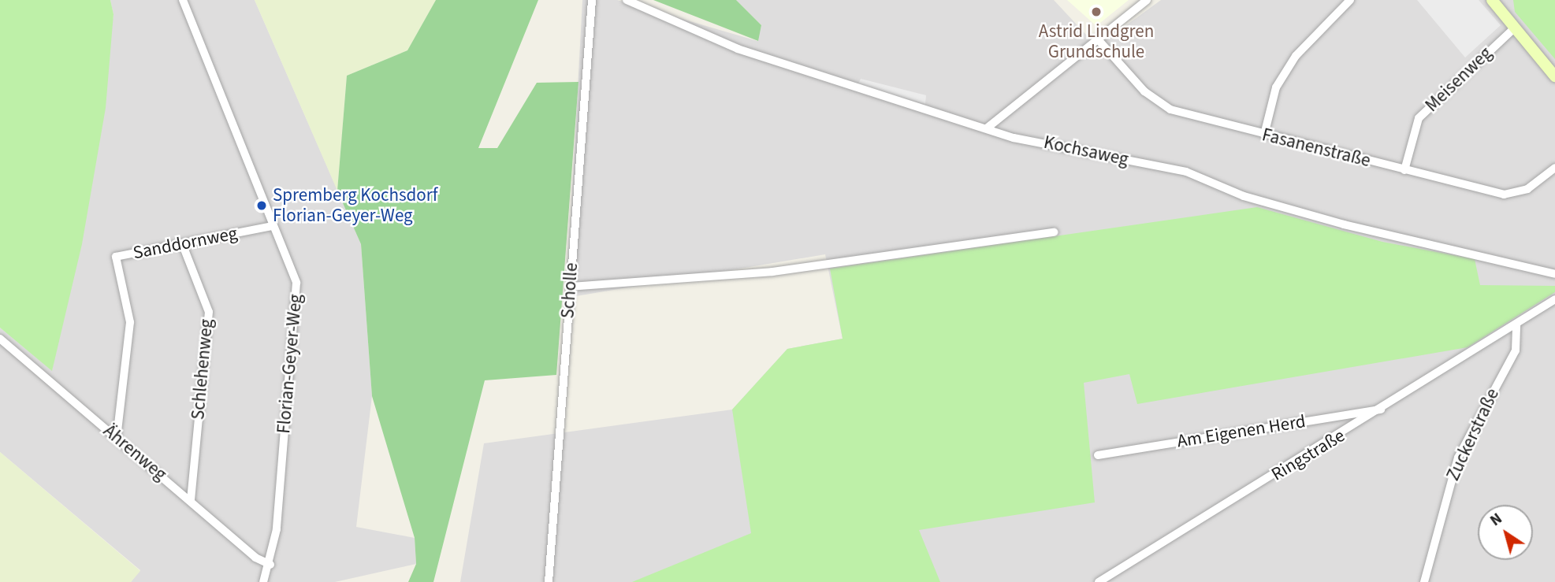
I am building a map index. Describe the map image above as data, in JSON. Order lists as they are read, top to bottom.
{
  "streets": {
    "street": [
      "Meisenweg",
      "Fasanenstraße",
      "Kochsaweg",
      "Sanddornweg",
      "Scholle",
      "Florian-Geyer-Weg",
      "Schlehenweg",
      "Am Eigenen Herd",
      "Zuckerstraße",
      "Ährenweg",
      "Ringstraße"
    ]
  },
  "crossings": [
    ["Meisenweg", "Fasanenstraße"],
    ["Sanddornweg", "Florian-Geyer-Weg"],
    ["Sanddornweg", "Schlehenweg"],
    ["Sanddornweg", "Ährenweg"],
    ["Florian-Geyer-Weg", "Ährenweg"],
    ["Schlehenweg", "Ährenweg"],
    ["Am Eigenen Herd", "Ringstraße"],
    ["Zuckerstraße", "Ringstraße"]
  ],
  "places": ["Astrid Lindgren Grundschule", "Spremberg Kochsdorf Florian-Geyer-Weg"],
  "north": "top left"
}
